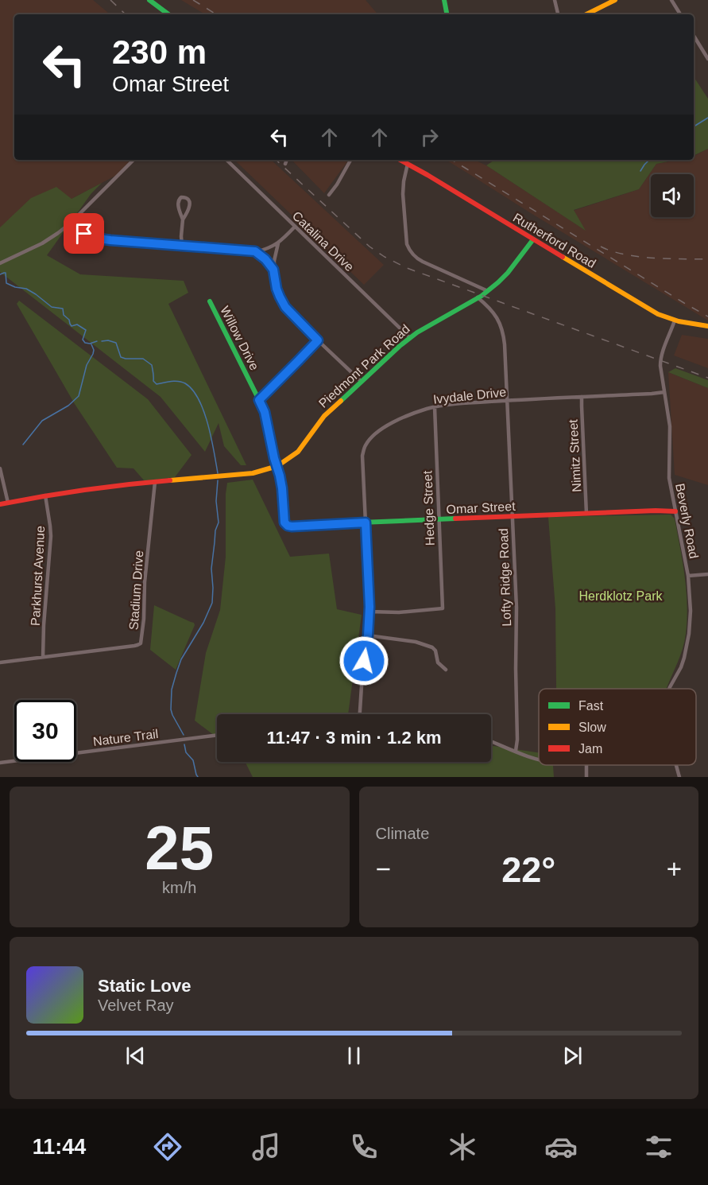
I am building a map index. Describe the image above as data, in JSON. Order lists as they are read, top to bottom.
{
  "streets": {
    "street": [
      "Rutherford Road",
      "Catalina Drive",
      "Willow Drive",
      "Piedmont Park Road",
      "Ivydale Drive",
      "Nimitz Street",
      "Omar Street",
      "Hedge Street",
      "Beverly Road",
      "Parkhurst Avenue",
      "Lofty Ridge Road",
      "Stadium Drive",
      "Nature Trail"
    ]
  },
  "crossings": [
    ["Rutherford Road", "Piedmont Park Road"],
    ["Rutherford Road", "Beverly Road"],
    ["Catalina Drive", "Piedmont Park Road"],
    ["Willow Drive", "Piedmont Park Road"],
    ["Willow Drive", "Omar Street"],
    ["Piedmont Park Road", "Parkhurst Avenue"],
    ["Piedmont Park Road", "Lofty Ridge Road"],
    ["Piedmont Park Road", "Stadium Drive"],
    ["Ivydale Drive", "Nimitz Street"],
    ["Ivydale Drive", "Omar Street"],
    ["Ivydale Drive", "Hedge Street"],
    ["Ivydale Drive", "Beverly Road"],
    ["Ivydale Drive", "Lofty Ridge Road"],
    ["Nimitz Street", "Omar Street"],
    ["Omar Street", "Hedge Street"],
    ["Omar Street", "Beverly Road"],
    ["Omar Street", "Lofty Ridge Road"],
    ["Parkhurst Avenue", "Stadium Drive"]
  ],
  "parks": ["Herdklotz Park"],
  "legend": ["Fast", "Slow", "Jam"],
  "page": {
    "turn": ["230 m", "Omar Street"],
    "limit": "30",
    "trip": "11:47 · 3 min · 1.2 km",
    "tile": [
      ["25", "km/h"],
      "Climate"
    ],
    "heat": ["−", "22°", "+"],
    "song": ["Static Love", "Velvet Ray"],
    "tabs": "11:44"
  }
}
